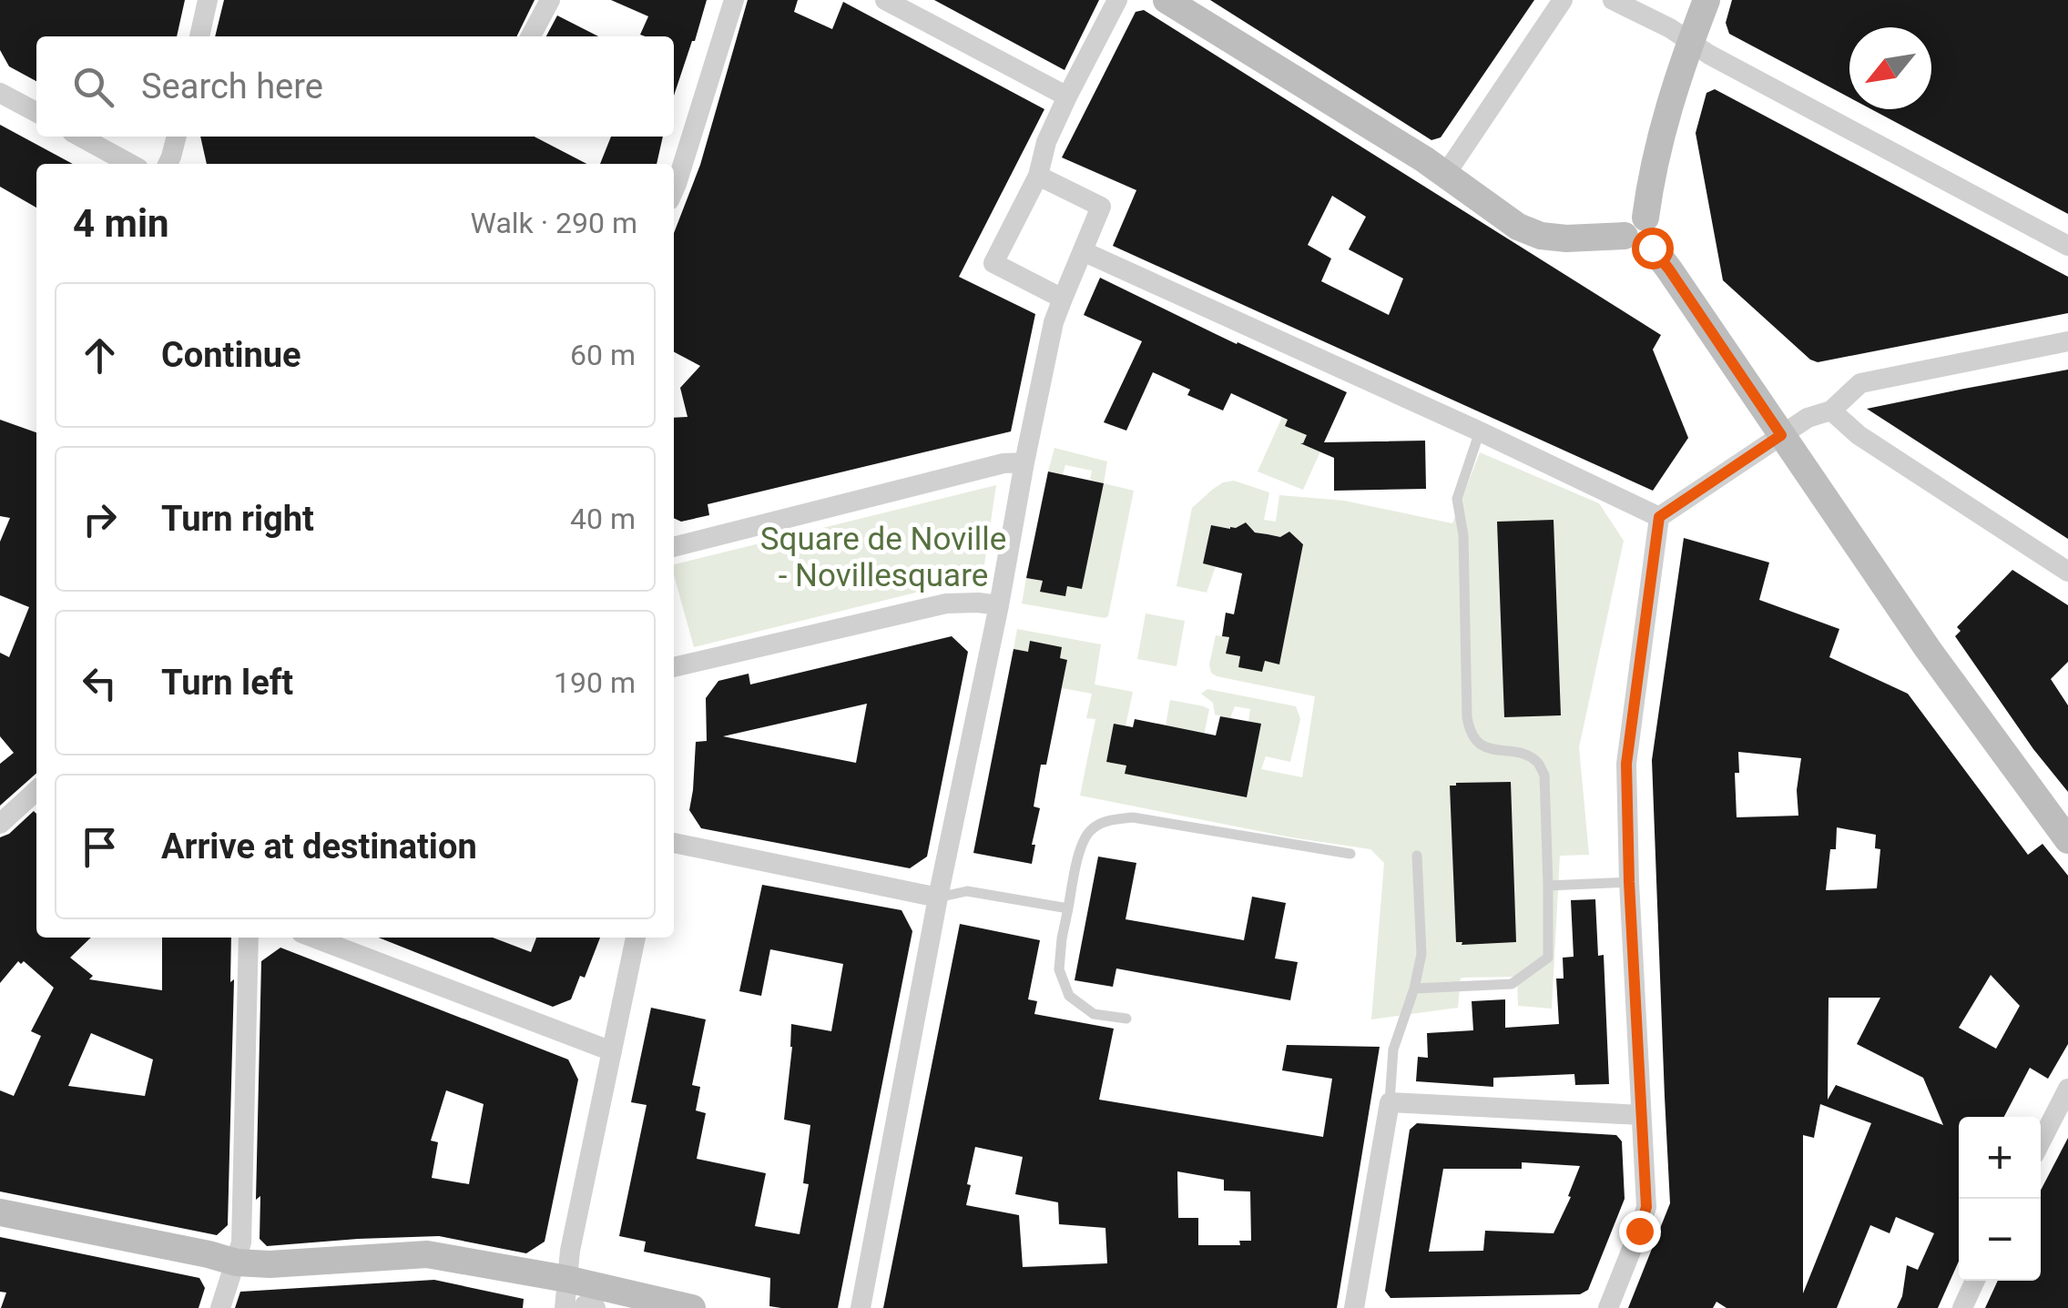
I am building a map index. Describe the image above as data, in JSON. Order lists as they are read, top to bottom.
{
  "parks": ["Square de Noville - Novillesquare"],
  "north": "bottom left",
  "page": {
    "search": "Search here",
    "heading": ["4 min", "Walk · 290 m"],
    "list": [
      ["Continue", "60 m"],
      ["Turn right", "40 m"],
      ["Turn left", "190 m"],
      "Arrive at destination"
    ],
    "map_buttons": ["+", "−"]
  }
}
